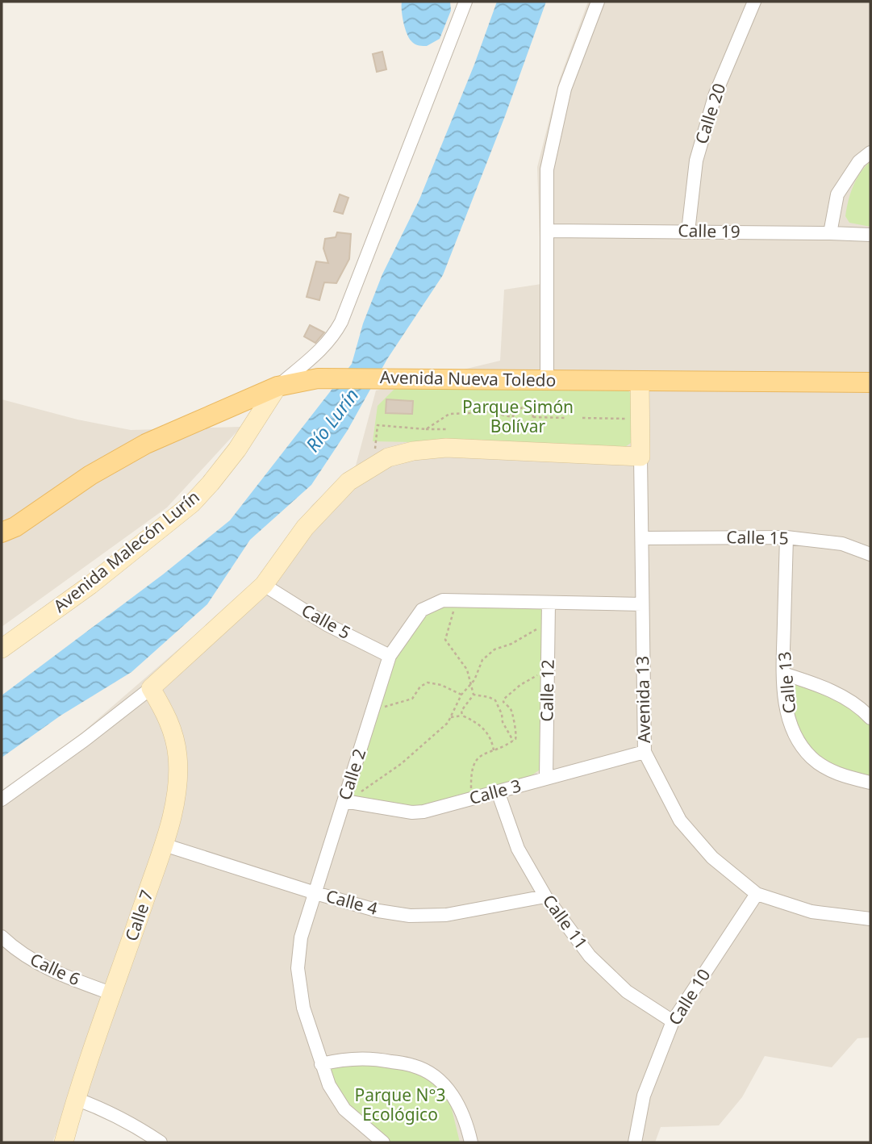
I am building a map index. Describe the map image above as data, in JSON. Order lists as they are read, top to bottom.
{
  "streets": {
    "main road": ["Avenida Nueva Toledo"],
    "street": [
      "Calle 20",
      "Calle 19",
      "Calle 15",
      "Avenida Malecón Lurín",
      "Calle 5",
      "Calle 13",
      "Calle 12",
      "Avenida 13",
      "Calle 2",
      "Calle 3",
      "Calle 4",
      "Calle 7",
      "Calle 11",
      "Calle 6",
      "Calle 10"
    ]
  },
  "crossings": [
    ["Calle 20", "Calle 19"],
    ["Avenida Nueva Toledo", "Avenida Malecón Lurín"],
    ["Avenida Nueva Toledo", "Avenida 13"],
    ["Calle 15", "Calle 13"],
    ["Calle 15", "Avenida 13"],
    ["Calle 5", "Calle 2"],
    ["Calle 12", "Calle 2"],
    ["Calle 12", "Calle 3"],
    ["Avenida 13", "Calle 2"],
    ["Avenida 13", "Calle 3"],
    ["Avenida 13", "Calle 10"],
    ["Calle 2", "Calle 3"],
    ["Calle 2", "Calle 4"],
    ["Calle 3", "Calle 11"],
    ["Calle 4", "Calle 7"],
    ["Calle 4", "Calle 11"],
    ["Calle 7", "Calle 6"],
    ["Calle 11", "Calle 10"]
  ],
  "water": ["Río Lurín"],
  "parks": ["Parque Simón Bolívar", "Parque N°3 Ecológico"]
}
